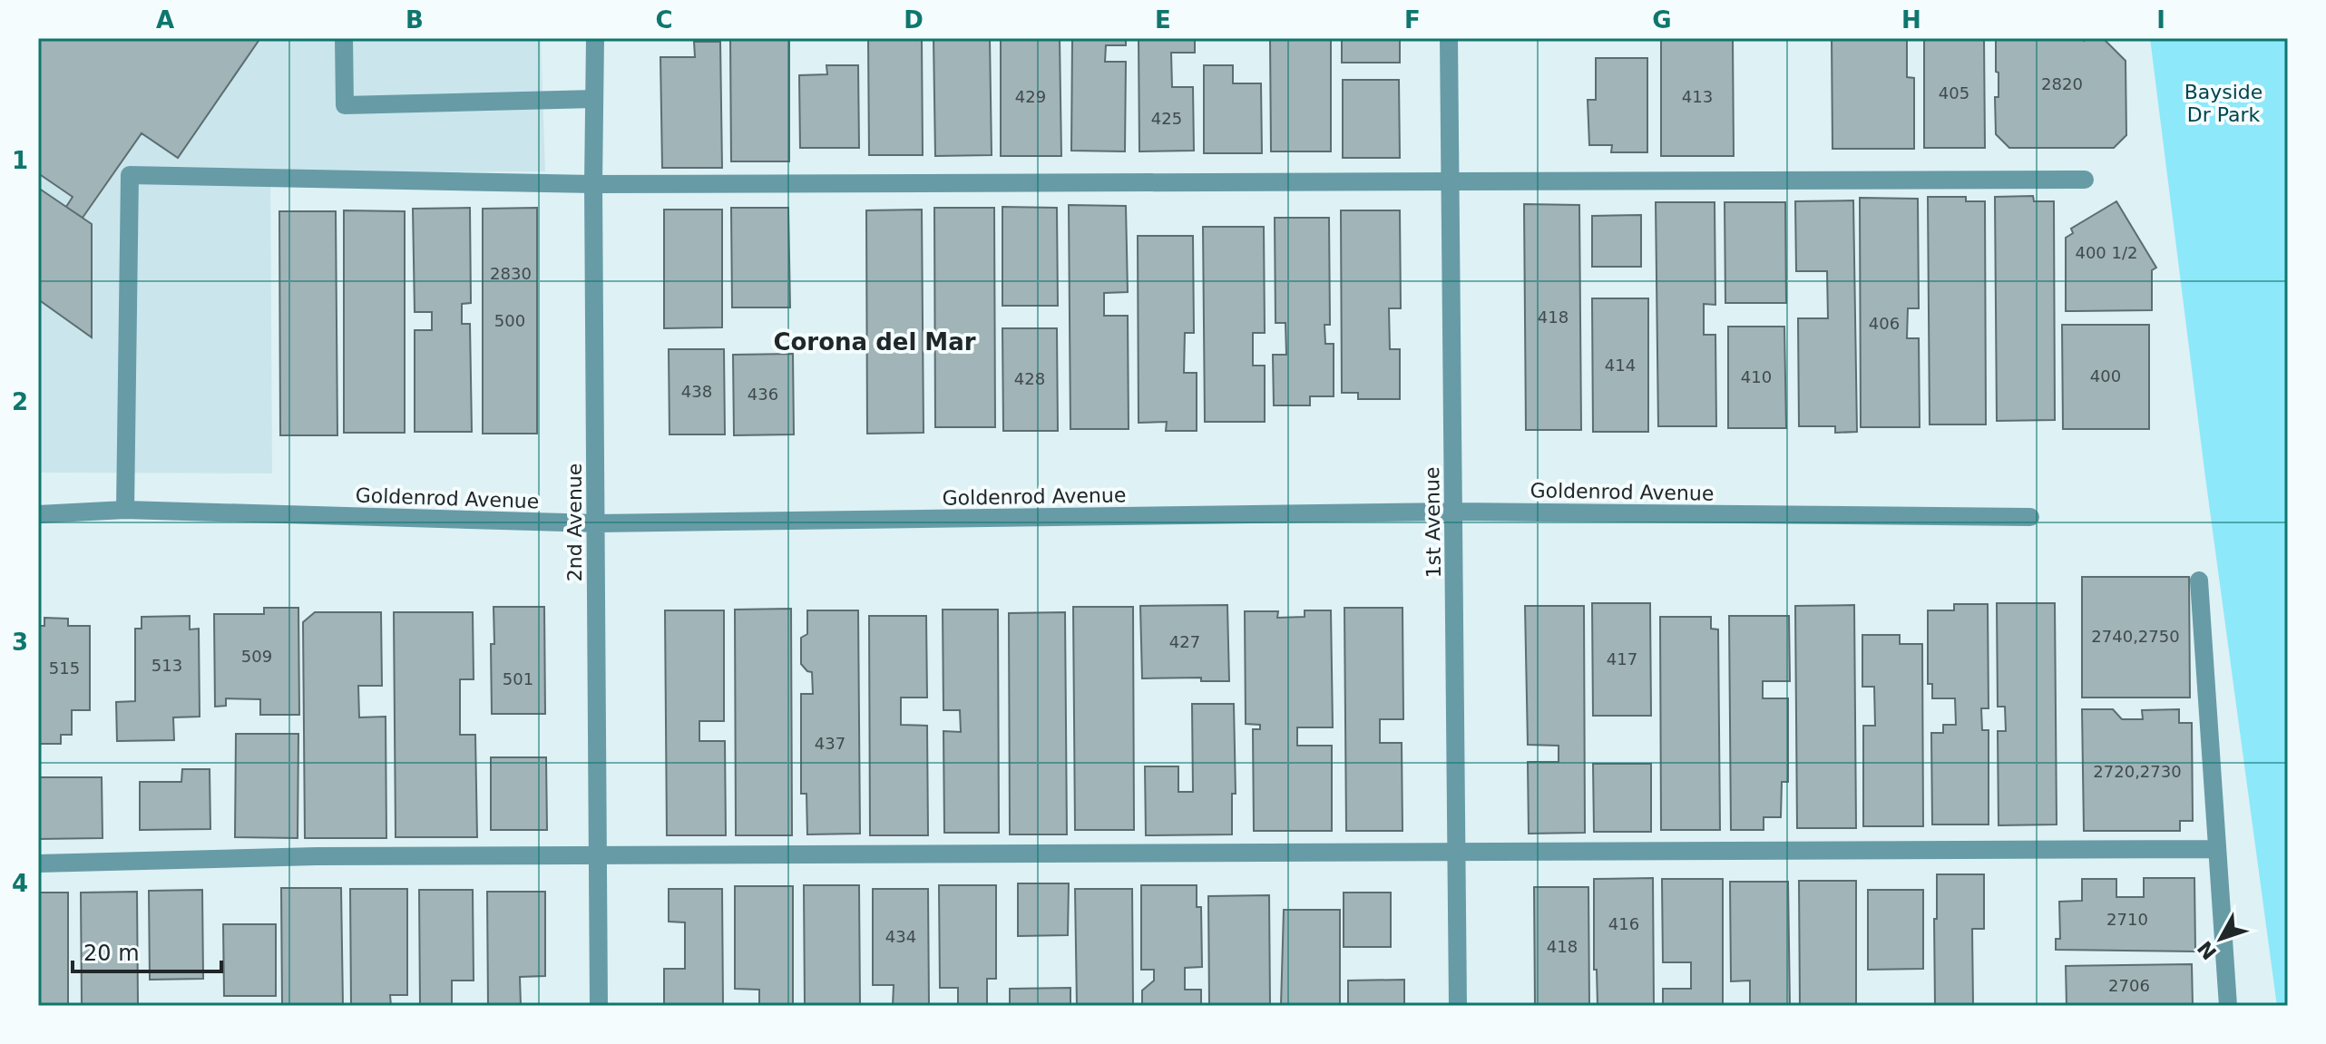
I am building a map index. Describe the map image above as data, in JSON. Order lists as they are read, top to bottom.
{
  "streets": {
    "street": ["Goldenrod Avenue", "2nd Avenue", "1st Avenue"]
  },
  "crossings": [
    ["Goldenrod Avenue", "2nd Avenue"],
    ["Goldenrod Avenue", "1st Avenue"]
  ],
  "districts": ["Corona del Mar"],
  "parks": ["Bayside Dr Park"],
  "house_numbers": [
    "2820",
    "405",
    "429",
    "413",
    "425",
    "400 1/2",
    "2830",
    "418",
    "500",
    "406",
    "414",
    "400",
    "410",
    "428",
    "438",
    "436",
    "2740,2750",
    "427",
    "509",
    "417",
    "513",
    "515",
    "501",
    "437",
    "2720,2730",
    "2710",
    "416",
    "434",
    "418",
    "2706"
  ],
  "scale_bar": "20 m",
  "north": "bottom left",
  "grid": {
    "columns": [
      "A",
      "B",
      "C",
      "D",
      "E",
      "F",
      "G",
      "H",
      "I"
    ],
    "rows": [
      "1",
      "2",
      "3",
      "4"
    ]
  }
}
